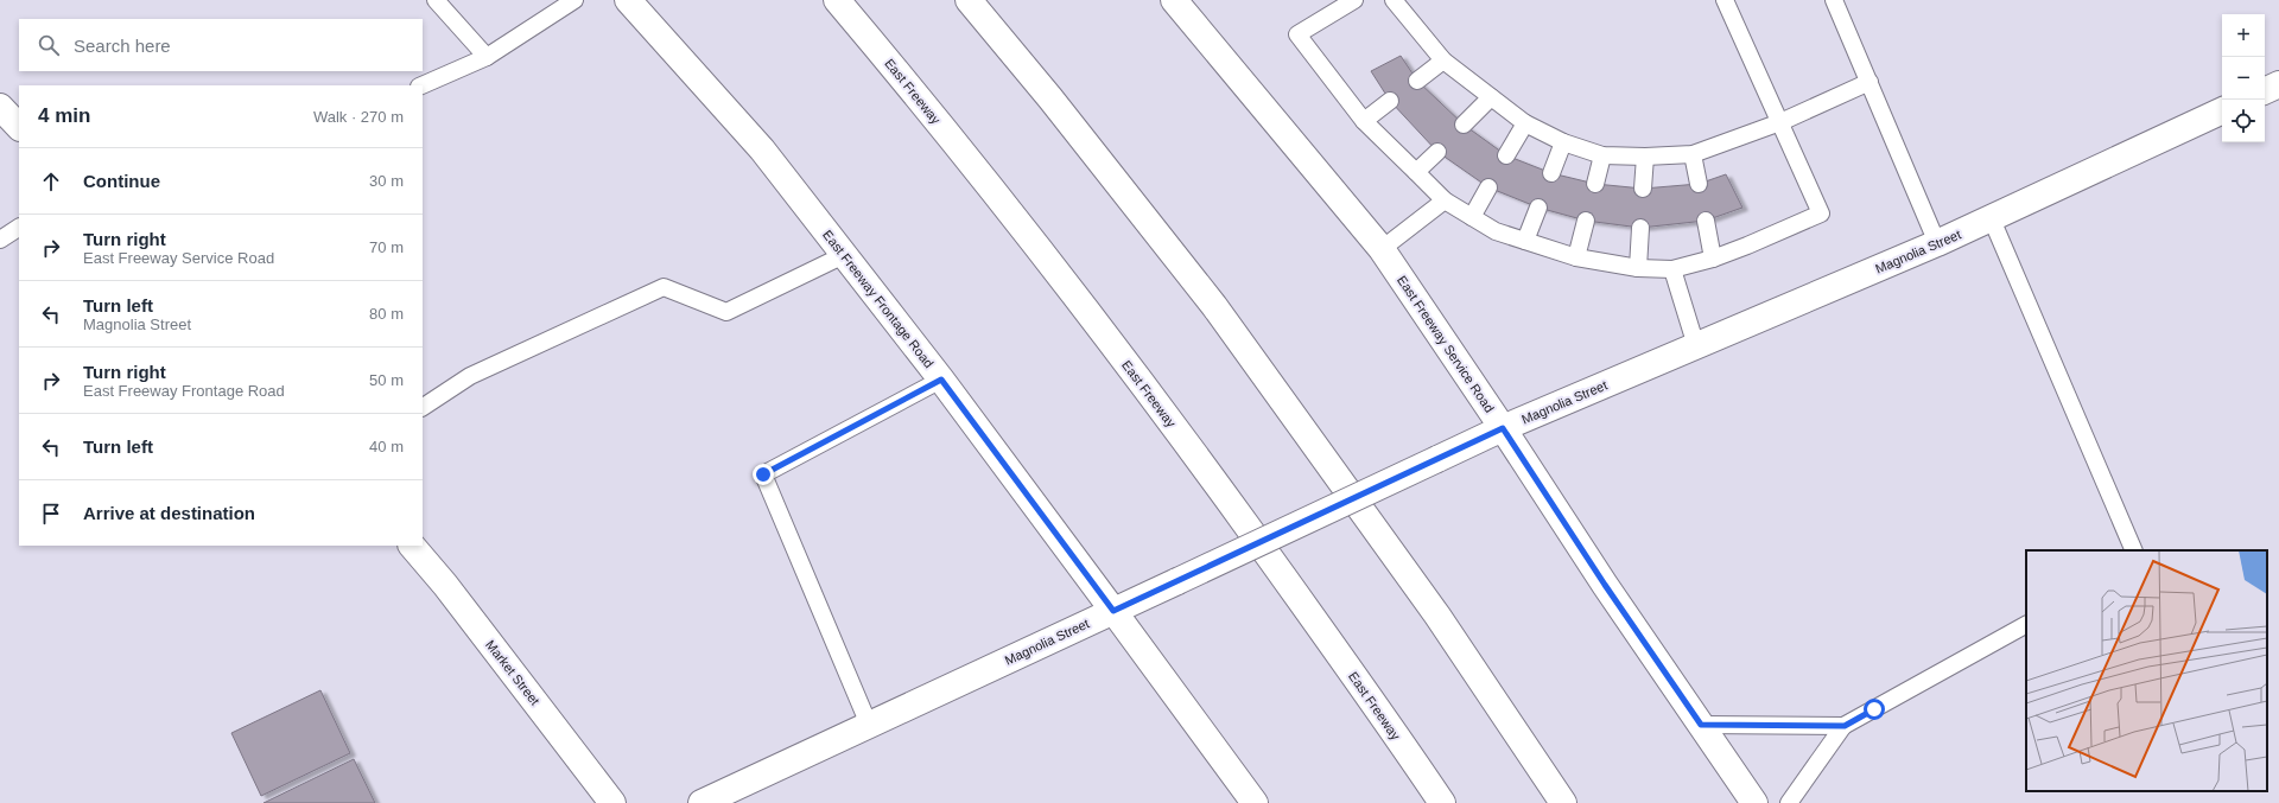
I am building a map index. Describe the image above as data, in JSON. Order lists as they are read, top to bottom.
{
  "streets": {
    "main road": [
      "East Freeway",
      "Magnolia Street",
      "East Freeway Frontage Road",
      "East Freeway Service Road",
      "Market Street"
    ]
  },
  "crossings": [
    ["Magnolia Street", "East Freeway Frontage Road"],
    ["Magnolia Street", "East Freeway Service Road"]
  ],
  "page": {
    "map_buttons": ["+", "−"],
    "search": "Search here",
    "heading": ["4 min", "Walk · 270 m"],
    "list": [
      ["Continue", "30 m"],
      ["Turn right", "East Freeway Service Road", "70 m"],
      ["Turn left", "Magnolia Street", "80 m"],
      ["Turn right", "East Freeway Frontage Road", "50 m"],
      ["Turn left", "40 m"],
      "Arrive at destination"
    ]
  }
}
